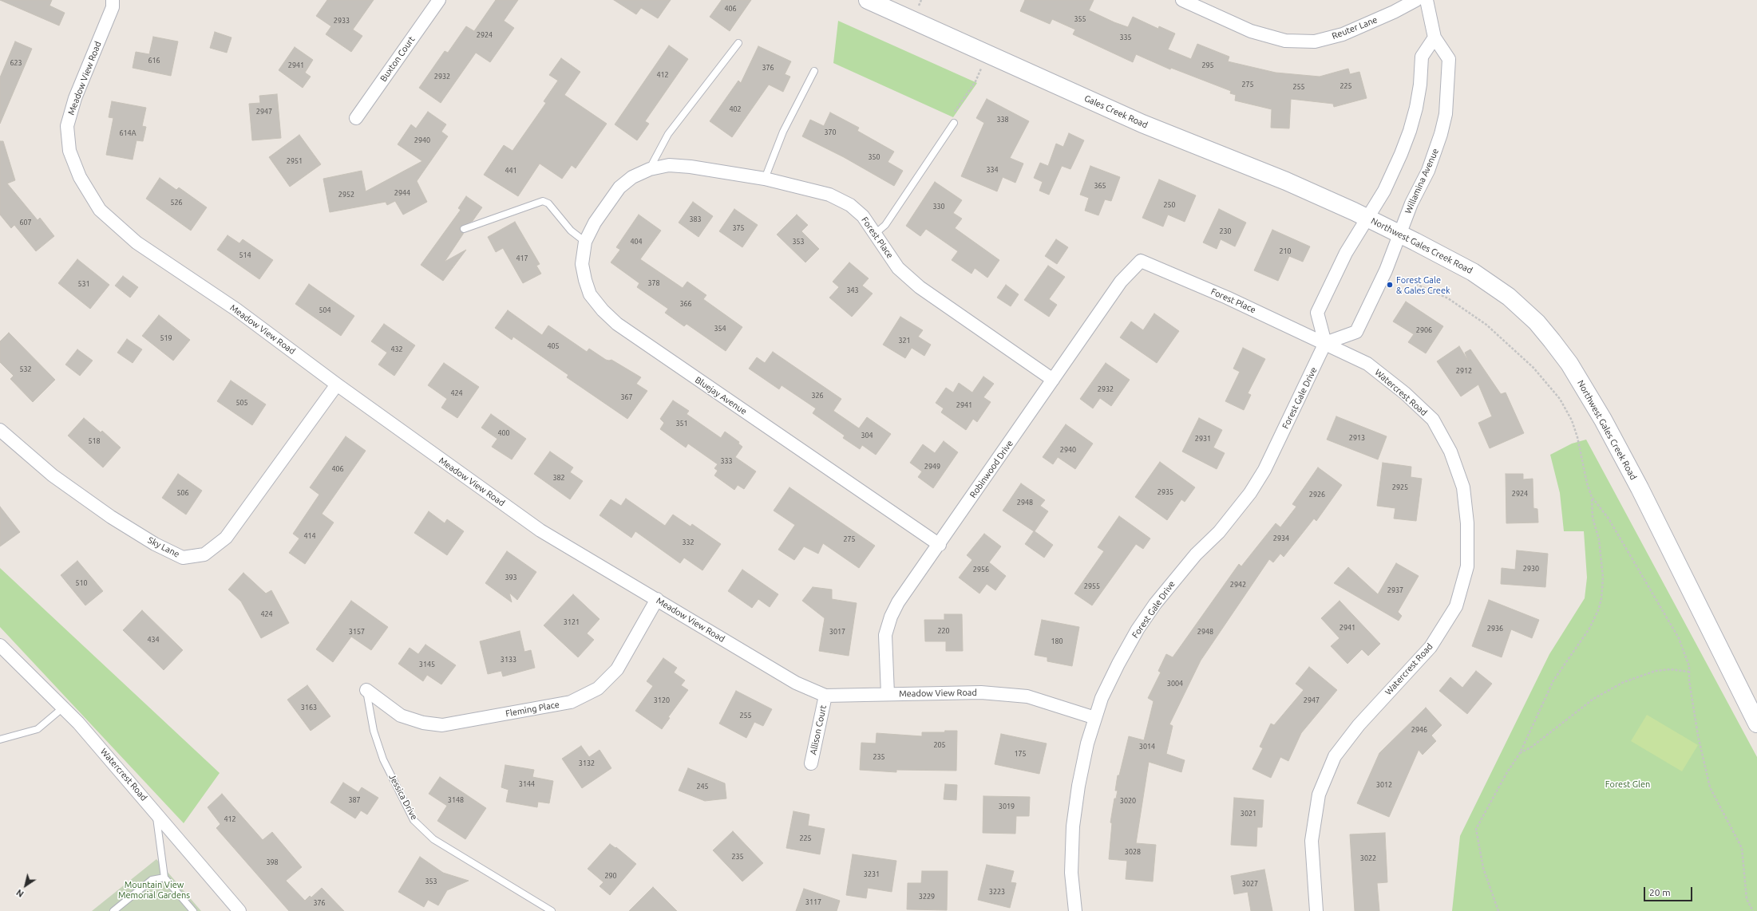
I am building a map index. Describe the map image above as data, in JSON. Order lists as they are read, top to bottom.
{
  "streets": {
    "main road": ["Gales Creek Road", "Northwest Gales Creek Road"],
    "street": [
      "Reuter Lane",
      "Buxton Court",
      "Meadow View Road",
      "Willamina Avenue",
      "Forest Place",
      "Watercrest Road",
      "Bluejay Avenue",
      "Forest Gale Drive",
      "Robinwood Drive",
      "Sky Lane",
      "Fleming Place",
      "Allison Court"
    ],
    "lane": ["Jessica Drive"]
  },
  "crossings": [
    ["Meadow View Road", "Forest Gale Drive"],
    ["Meadow View Road", "Robinwood Drive"],
    ["Meadow View Road", "Sky Lane"],
    ["Meadow View Road", "Fleming Place"],
    ["Meadow View Road", "Allison Court"],
    ["Gales Creek Road", "Northwest Gales Creek Road"],
    ["Willamina Avenue", "Northwest Gales Creek Road"],
    ["Forest Place", "Watercrest Road"],
    ["Forest Place", "Bluejay Avenue"],
    ["Forest Place", "Forest Gale Drive"],
    ["Forest Place", "Robinwood Drive"],
    ["Watercrest Road", "Forest Gale Drive"],
    ["Bluejay Avenue", "Robinwood Drive"],
    ["Fleming Place", "Jessica Drive"]
  ],
  "parks": ["Forest Glen", "Mountain View Memorial Gardens"],
  "places": ["Forest Gale & Gales Creek"],
  "house_numbers": [
    "406",
    "355",
    "2933",
    "2924",
    "335",
    "616",
    "623",
    "2941",
    "295",
    "376",
    "412",
    "2932",
    "275",
    "225",
    "255",
    "402",
    "2947",
    "338",
    "370",
    "614A",
    "2940",
    "350",
    "2951",
    "334",
    "441",
    "365",
    "2944",
    "2952",
    "526",
    "250",
    "330",
    "383",
    "607",
    "375",
    "230",
    "404",
    "353",
    "210",
    "514",
    "417",
    "378",
    "531",
    "343",
    "366",
    "504",
    "354",
    "2906",
    "519",
    "321",
    "405",
    "432",
    "532",
    "2912",
    "2932",
    "424",
    "326",
    "367",
    "505",
    "2941",
    "351",
    "400",
    "304",
    "2913",
    "2931",
    "518",
    "2940",
    "333",
    "2949",
    "406",
    "382",
    "2925",
    "2935",
    "506",
    "2924",
    "2926",
    "2948",
    "414",
    "2934",
    "275",
    "332",
    "2930",
    "2956",
    "393",
    "510",
    "2942",
    "2955",
    "2937",
    "424",
    "3121",
    "2941",
    "2936",
    "220",
    "3157",
    "3017",
    "2948",
    "434",
    "180",
    "3133",
    "3145",
    "3004",
    "3120",
    "2947",
    "3163",
    "255",
    "2946",
    "205",
    "3014",
    "175",
    "235",
    "3132",
    "3144",
    "3012",
    "245",
    "387",
    "3148",
    "3020",
    "3019",
    "3021",
    "412",
    "225",
    "3028",
    "235",
    "3022",
    "398",
    "3231",
    "290",
    "353",
    "3027",
    "3223",
    "3229",
    "3117",
    "376"
  ],
  "scale_bar": "20 m",
  "north": "bottom left"
}
